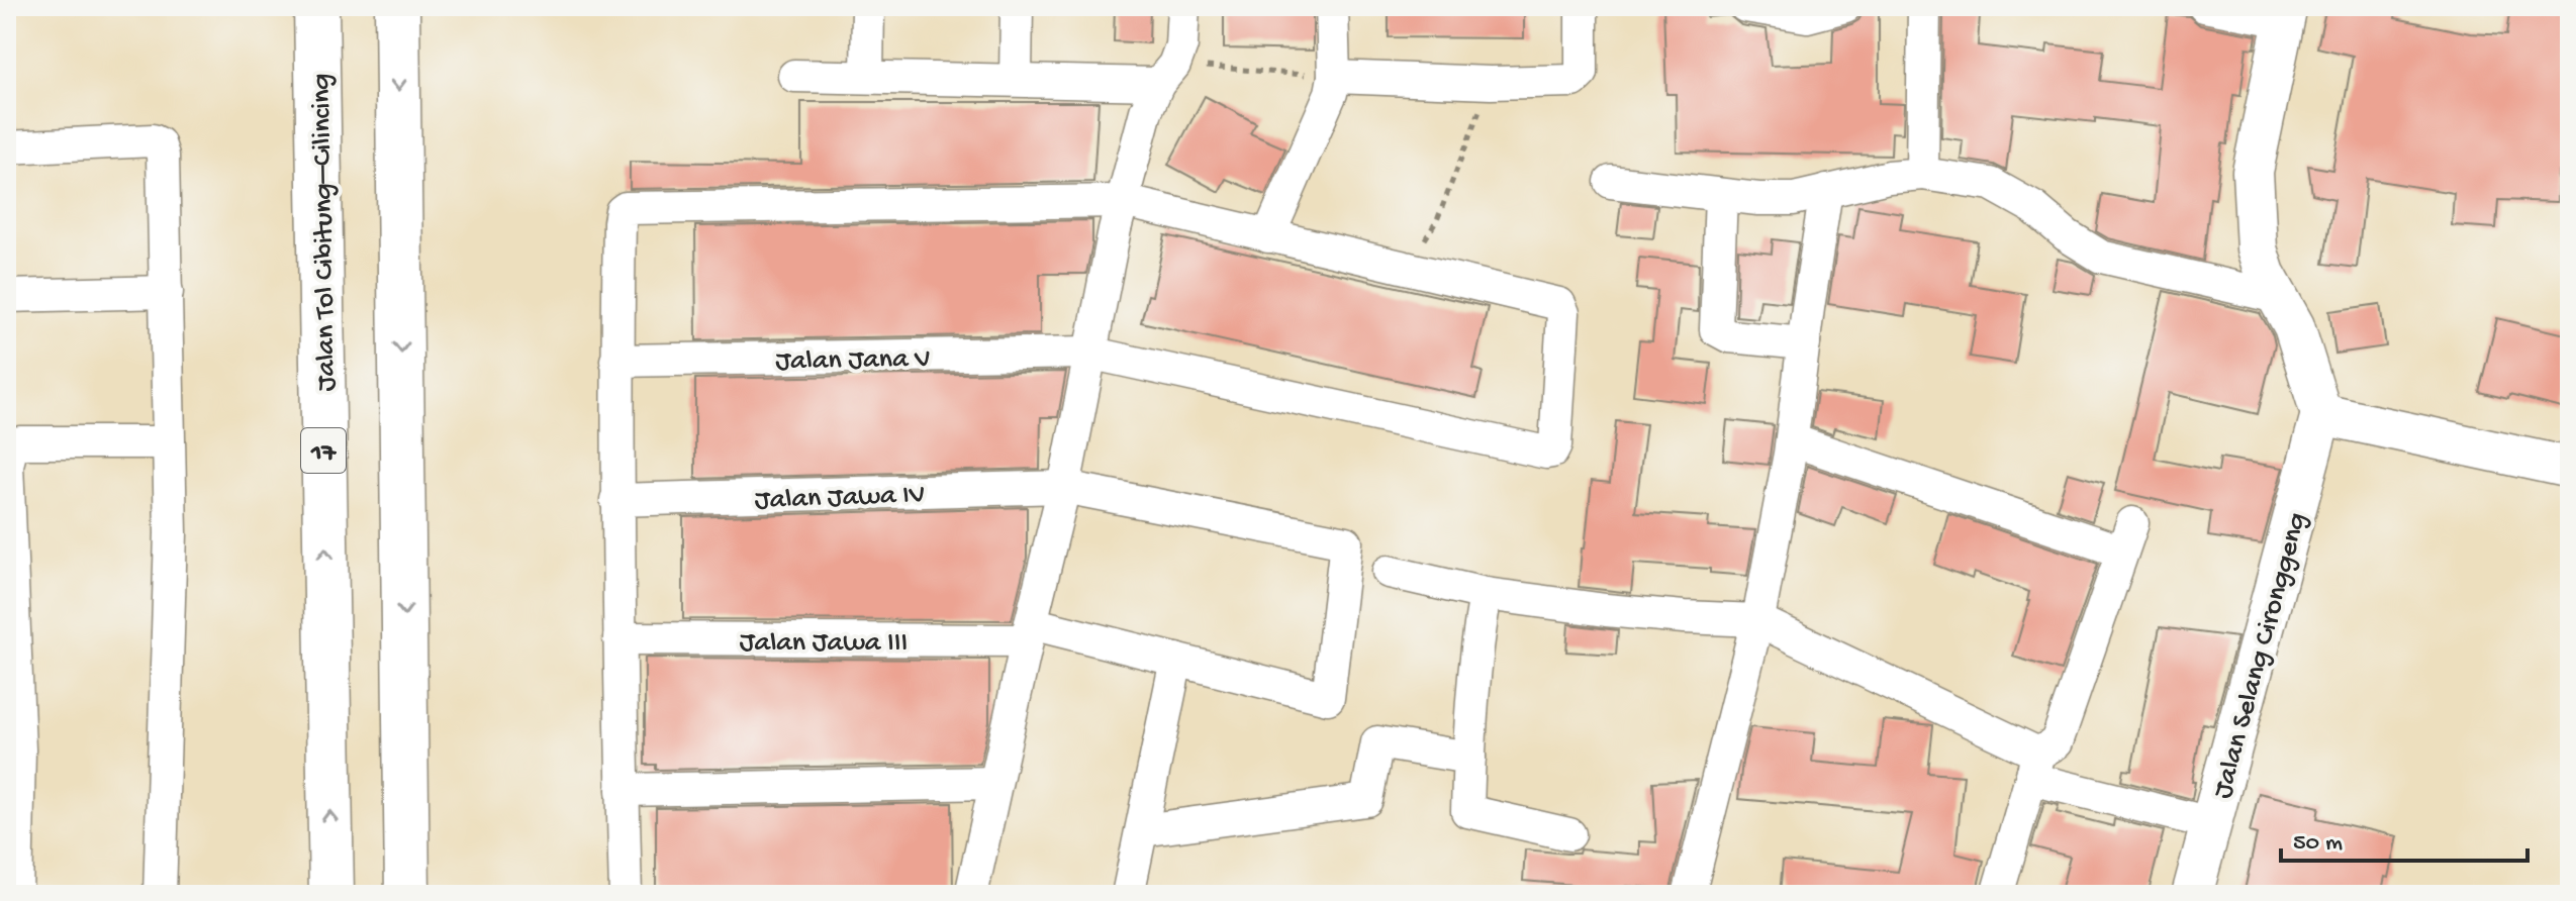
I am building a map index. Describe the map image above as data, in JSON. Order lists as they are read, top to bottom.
{
  "streets": {
    "highway": ["Jalan Tol Cibitung–Cilincing", "17"],
    "street": [
      "Jalan Jana V",
      "Jalan Jawa IV",
      "Jalan Jawa III",
      "Jalan Selang Cironggeng"
    ]
  },
  "crossings": [
    ["Jalan Jawa IV", "Jalan Jawa III"]
  ],
  "scale_bar": "50 m"
}
